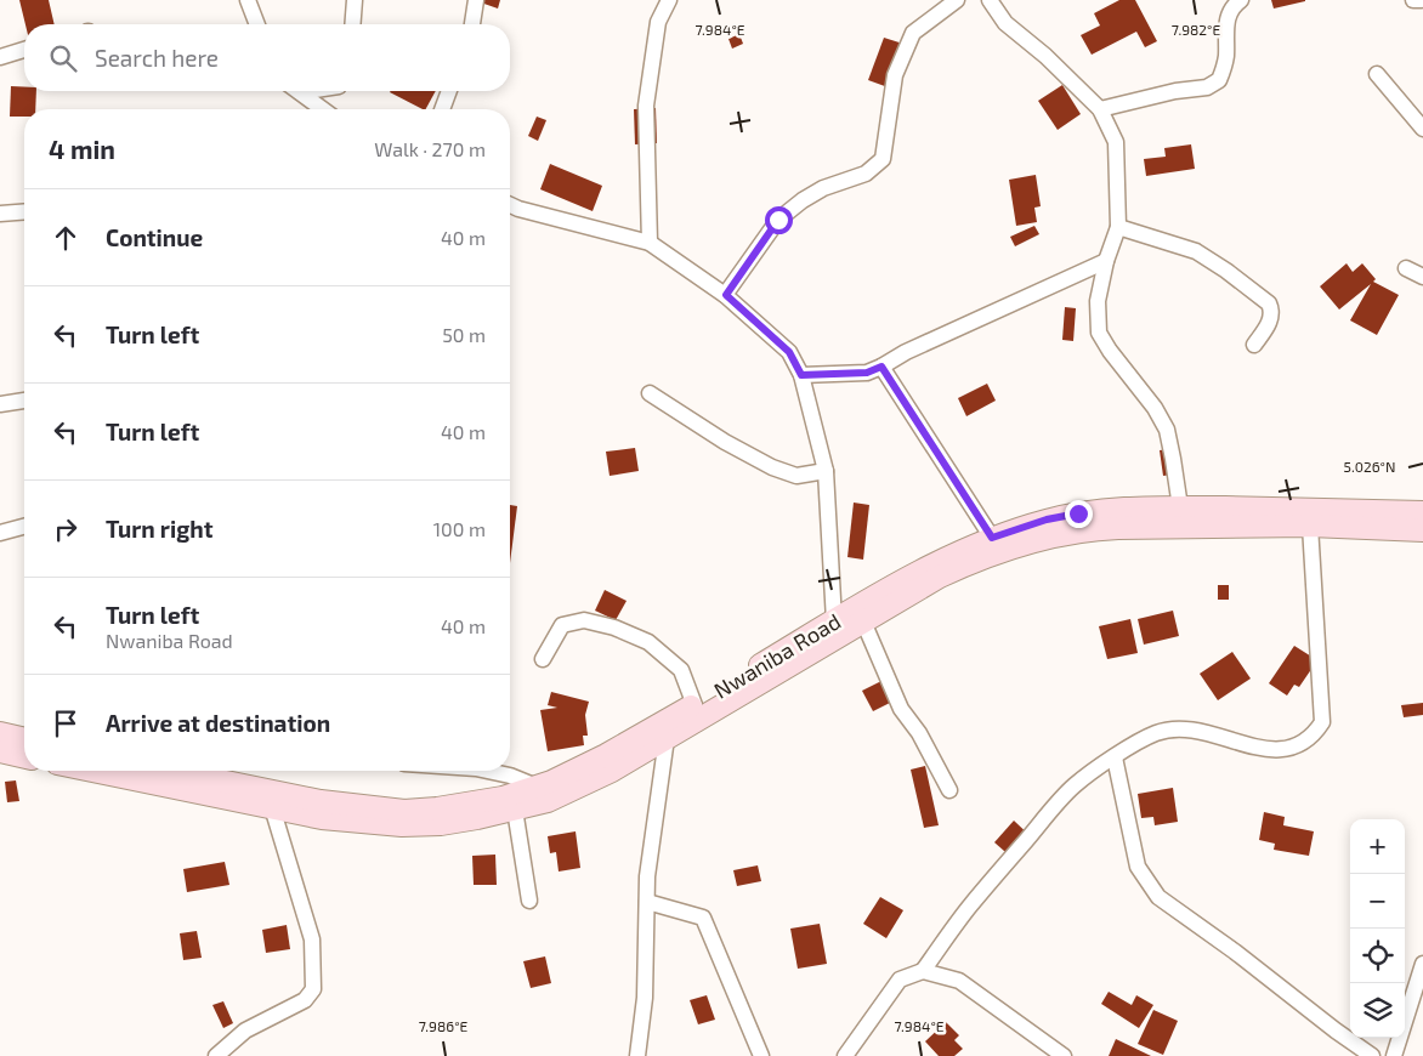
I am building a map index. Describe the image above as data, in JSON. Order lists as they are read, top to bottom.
{
  "streets": {
    "main road": ["Nwaniba Road"]
  },
  "page": {
    "search": "Search here",
    "heading": ["4 min", "Walk · 270 m"],
    "list": [
      ["Continue", "40 m"],
      ["Turn left", "50 m"],
      ["Turn left", "40 m"],
      ["Turn right", "100 m"],
      ["Turn left", "Nwaniba Road", "40 m"],
      "Arrive at destination"
    ],
    "map_buttons": ["+", "−"]
  },
  "coordinates": [
    "7.984°E",
    "7.982°E",
    "5.026°N",
    "7.986°E"
  ]
}
